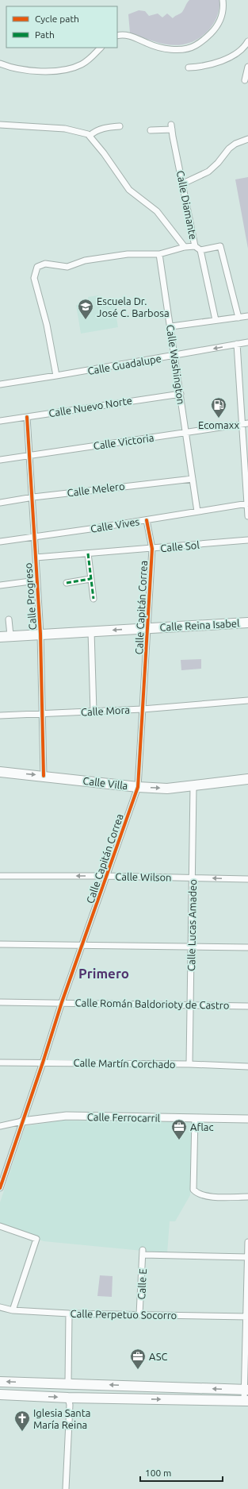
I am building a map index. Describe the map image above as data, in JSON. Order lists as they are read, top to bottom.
{
  "streets": {
    "main road": ["Calle Reina Isabel", "Calle Villa"],
    "street": [
      "Calle Diamante",
      "Calle Guadalupe",
      "Calle Washington",
      "Calle Nuevo Norte",
      "Calle Victoria",
      "Calle Melero",
      "Calle Vives",
      "Calle Sol",
      "Calle Progreso",
      "Calle Capitán Correa",
      "Calle Mora",
      "Calle Wilson",
      "Calle Lucas Amadeo",
      "Calle Román Baldorioty de Castro",
      "Calle Martín Corchado",
      "Calle Ferrocarril",
      "Calle E",
      "Calle Perpetuo Socorro"
    ]
  },
  "crossings": [
    ["Calle Guadalupe", "Calle Washington"],
    ["Calle Washington", "Calle Nuevo Norte"],
    ["Calle Washington", "Calle Victoria"],
    ["Calle Washington", "Calle Melero"],
    ["Calle Washington", "Calle Vives"],
    ["Calle Nuevo Norte", "Calle Progreso"],
    ["Calle Victoria", "Calle Progreso"],
    ["Calle Melero", "Calle Progreso"],
    ["Calle Vives", "Calle Progreso"],
    ["Calle Vives", "Calle Capitán Correa"],
    ["Calle Sol", "Calle Progreso"],
    ["Calle Sol", "Calle Capitán Correa"],
    ["Calle Progreso", "Calle Reina Isabel"],
    ["Calle Progreso", "Calle Mora"],
    ["Calle Progreso", "Calle Villa"],
    ["Calle Capitán Correa", "Calle Reina Isabel"],
    ["Calle Capitán Correa", "Calle Mora"],
    ["Calle Capitán Correa", "Calle Villa"],
    ["Calle Capitán Correa", "Calle Wilson"],
    ["Calle Capitán Correa", "Calle Román Baldorioty de Castro"],
    ["Calle Capitán Correa", "Calle Martín Corchado"],
    ["Calle Capitán Correa", "Calle Ferrocarril"],
    ["Calle Villa", "Calle Lucas Amadeo"],
    ["Calle Wilson", "Calle Lucas Amadeo"],
    ["Calle Lucas Amadeo", "Calle Román Baldorioty de Castro"],
    ["Calle Lucas Amadeo", "Calle Martín Corchado"],
    ["Calle E", "Calle Perpetuo Socorro"]
  ],
  "one_way": ["Calle Villa", "Calle Wilson"],
  "districts": ["Primero"],
  "places": {
    "school or university": ["Escuela Dr. José C. Barbosa"],
    "fuel station": ["Ecomaxx"],
    "office": ["Aflac", "ASC"],
    "church": ["Iglesia Santa María Reina"]
  },
  "legend": ["Cycle path", "Path"],
  "scale_bar": "100 m"
}
